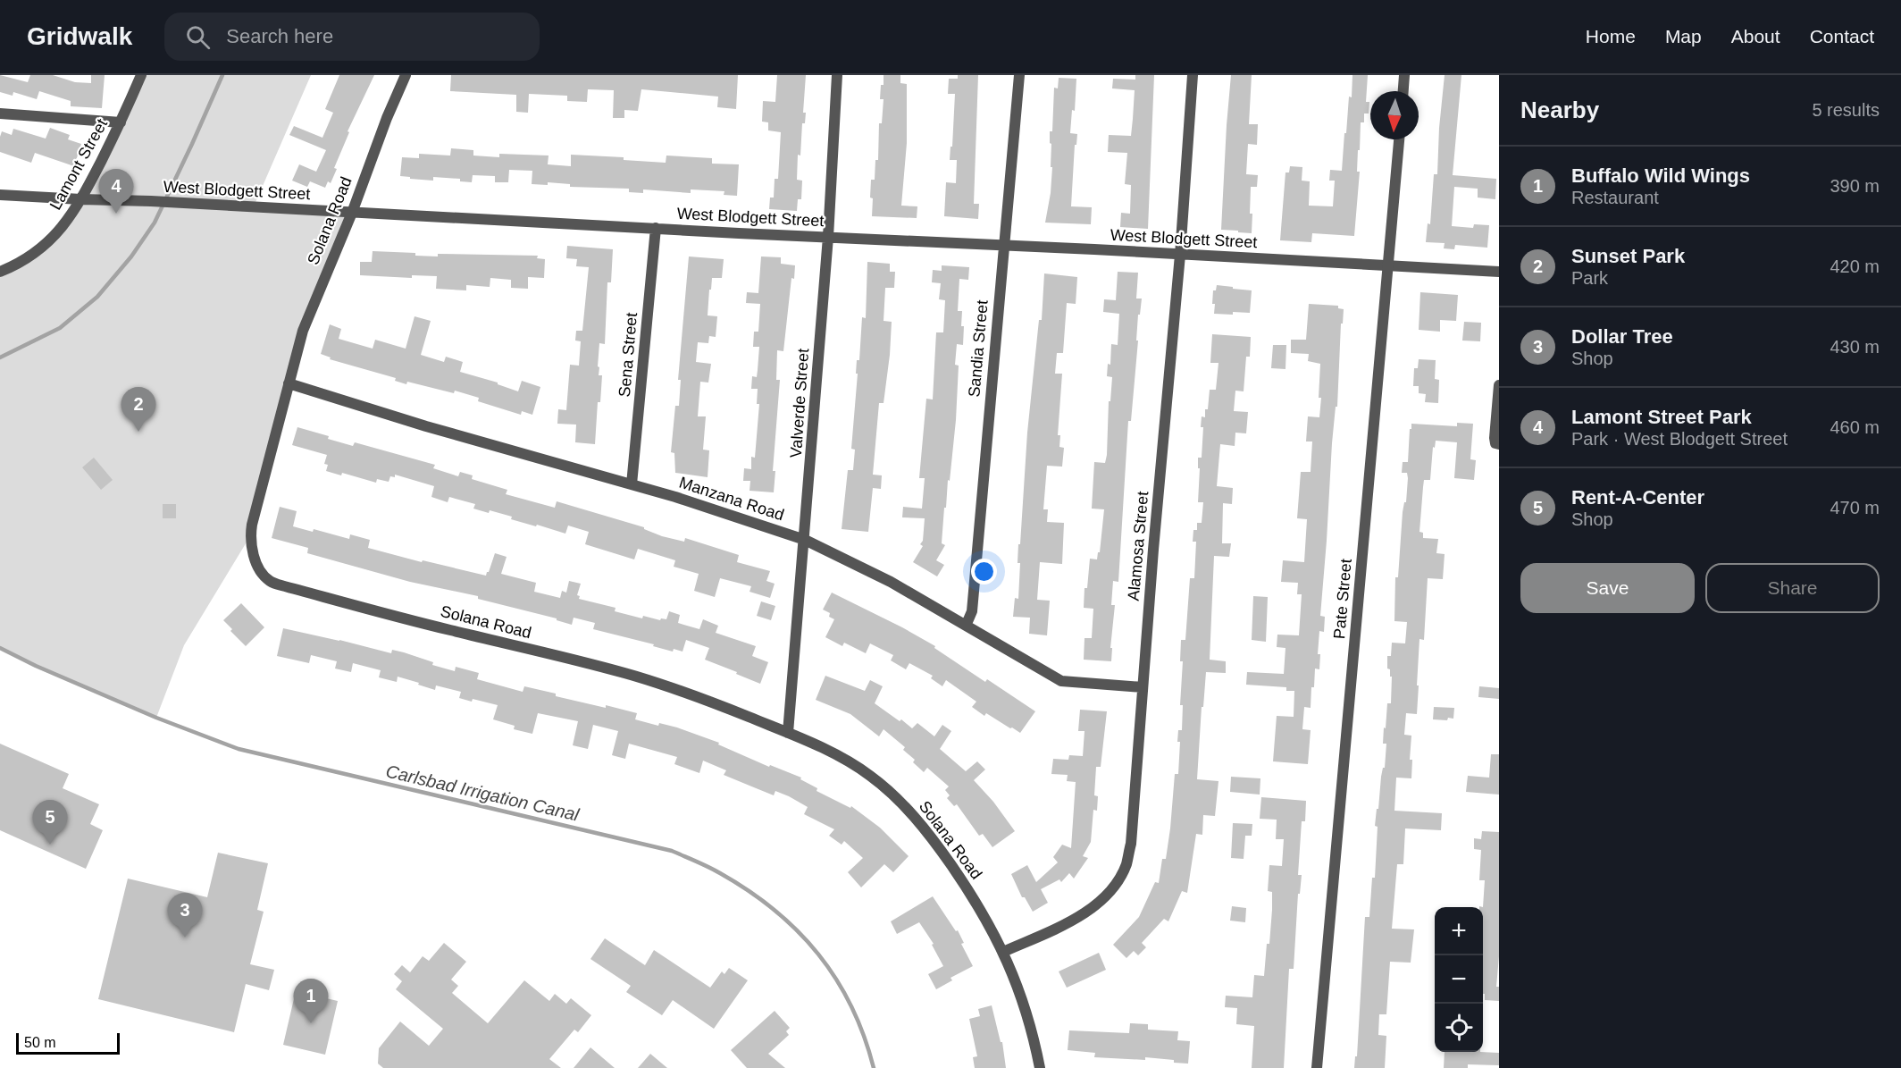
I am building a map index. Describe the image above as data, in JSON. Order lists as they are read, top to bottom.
{
  "streets": {
    "street": [
      "Lamont Street",
      "West Blodgett Street",
      "Solana Road",
      "Sandia Street",
      "Sena Street",
      "Valverde Street",
      "Manzana Road",
      "Alamosa Street",
      "Pate Street"
    ]
  },
  "crossings": [
    ["Lamont Street", "West Blodgett Street"],
    ["West Blodgett Street", "Solana Road"],
    ["West Blodgett Street", "Sandia Street"],
    ["West Blodgett Street", "Sena Street"],
    ["West Blodgett Street", "Valverde Street"],
    ["West Blodgett Street", "Alamosa Street"],
    ["West Blodgett Street", "Pate Street"],
    ["Solana Road", "Valverde Street"],
    ["Solana Road", "Manzana Road"],
    ["Solana Road", "Alamosa Street"],
    ["Sandia Street", "Manzana Road"],
    ["Sena Street", "Manzana Road"],
    ["Valverde Street", "Manzana Road"],
    ["Manzana Road", "Alamosa Street"]
  ],
  "water": ["Carlsbad Irrigation Canal"],
  "scale_bar": "50 m",
  "north": "bottom",
  "page": {
    "header": "Gridwalk",
    "search": "Search here",
    "nav": [
      "Home",
      "Map",
      "About",
      "Contact"
    ],
    "heading": ["Nearby", "5 results"],
    "list": [
      {
        "mark": "1",
        "name": "Buffalo Wild Wings",
        "note": "Restaurant",
        "value": "390 m"
      },
      {
        "mark": "2",
        "name": "Sunset Park",
        "note": "Park",
        "value": "420 m"
      },
      {
        "mark": "3",
        "name": "Dollar Tree",
        "note": "Shop",
        "value": "430 m"
      },
      {
        "mark": "4",
        "name": "Lamont Street Park",
        "note": "Park · West Blodgett Street",
        "value": "460 m"
      },
      {
        "mark": "5",
        "name": "Rent-A-Center",
        "note": "Shop",
        "value": "470 m"
      }
    ],
    "pins": [
      "4",
      "2",
      "5",
      "3",
      "1"
    ],
    "buttons": ["Save", "Share"],
    "map_buttons": ["+", "−"],
    "scale": "50 m"
  }
}
